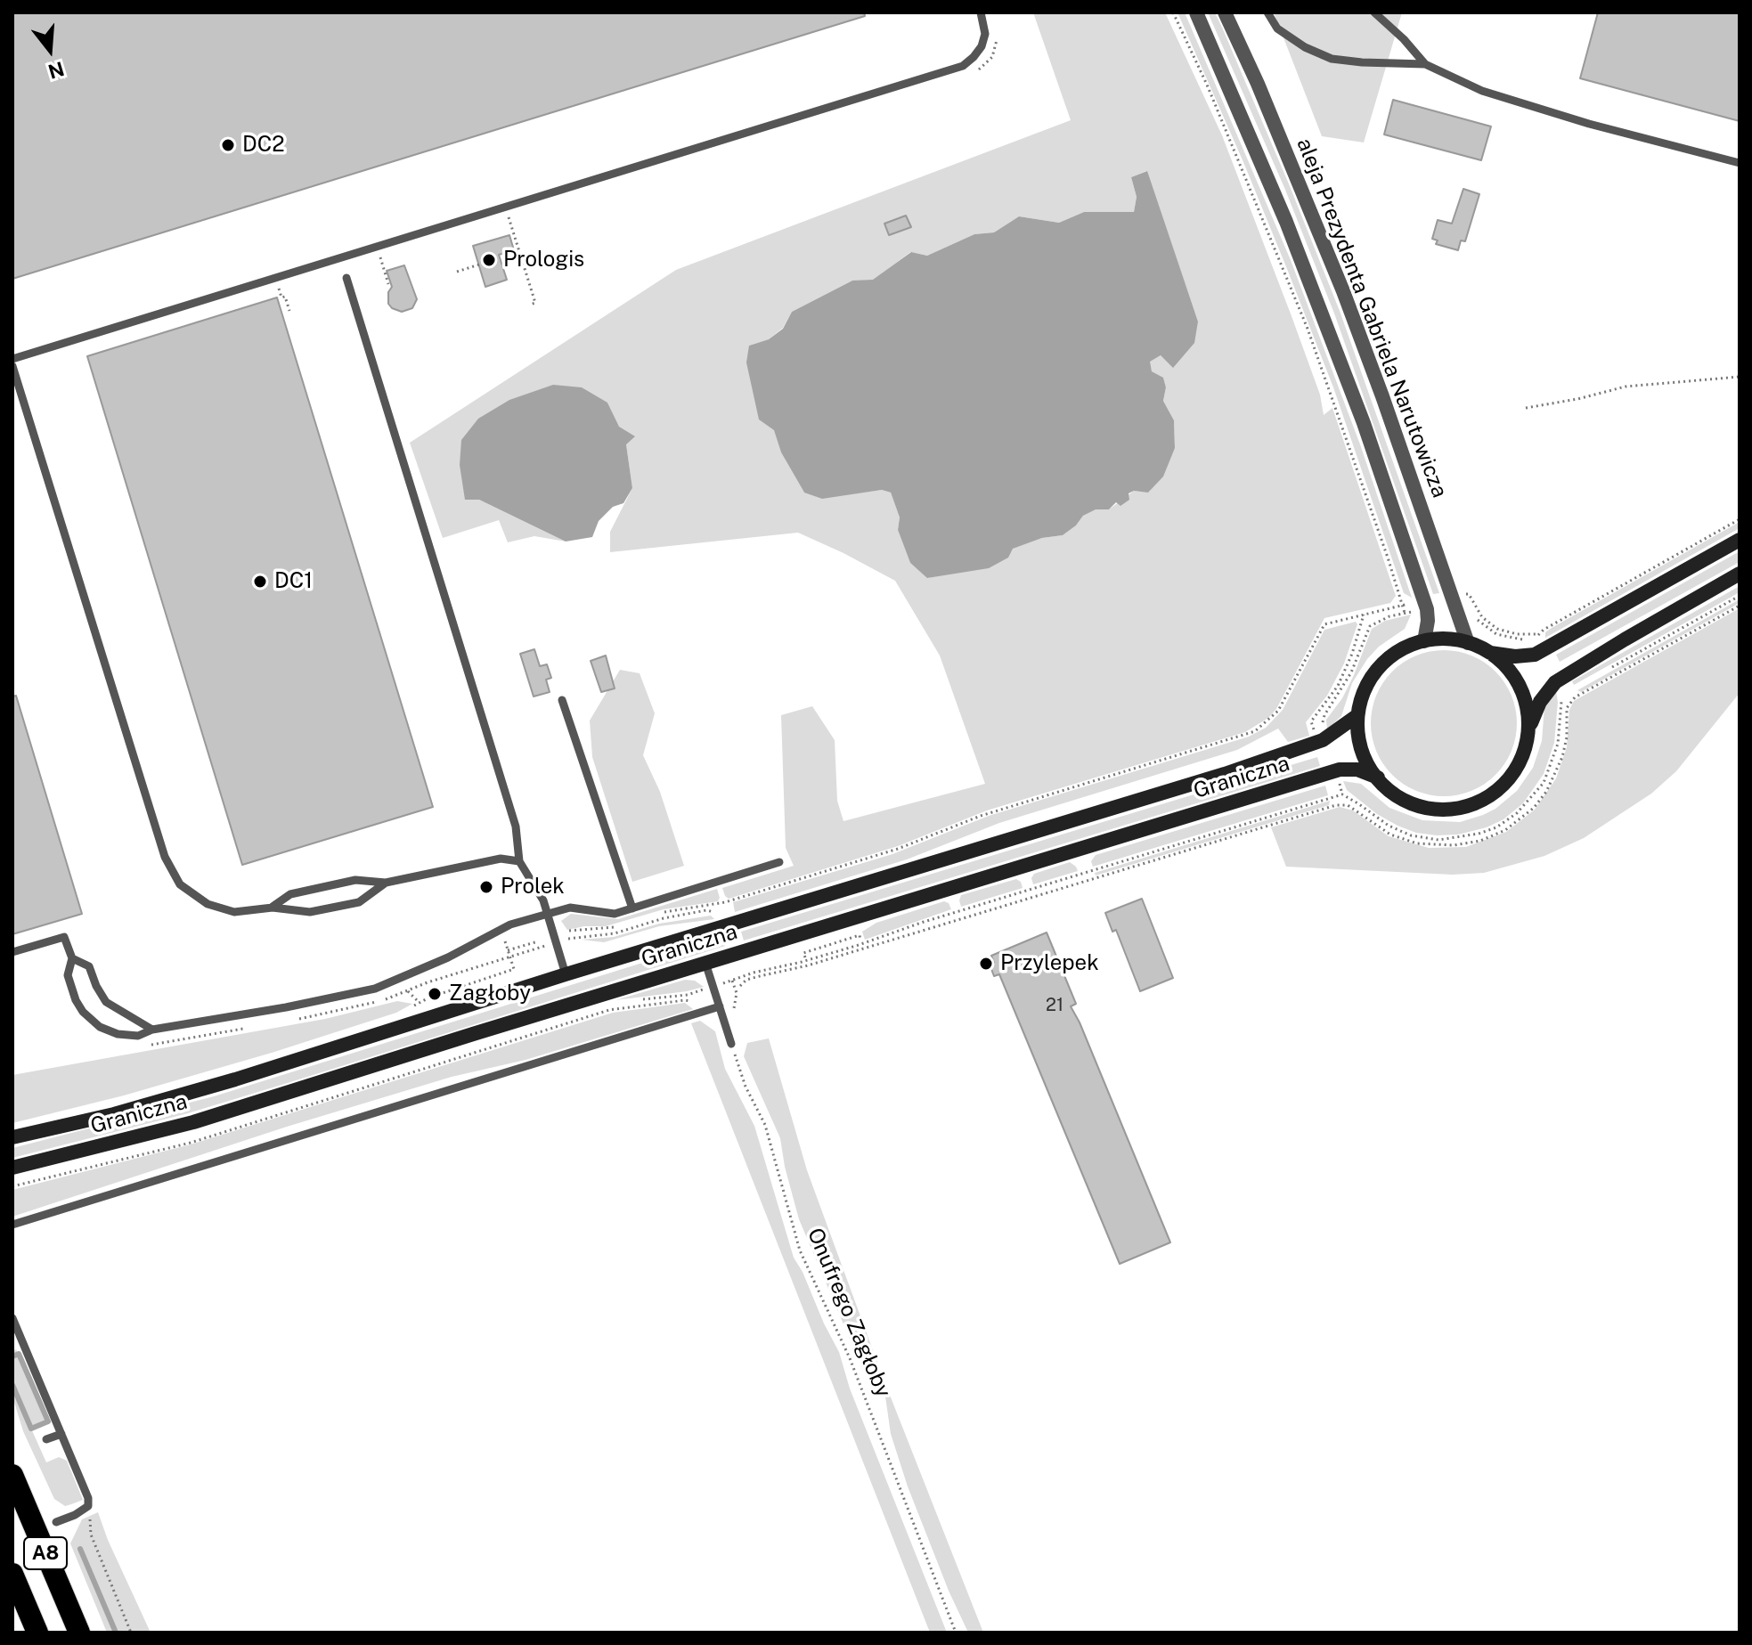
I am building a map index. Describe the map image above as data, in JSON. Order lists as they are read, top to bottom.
{
  "streets": {
    "highway": ["A8"],
    "main road": ["Graniczna"],
    "street": ["aleja Prezydenta Gabriela Narutowicza"],
    "path": ["Onufrego Zagłoby"]
  },
  "crossings": [
    ["aleja Prezydenta Gabriela Narutowicza", "Graniczna"]
  ],
  "places": [
    "DC2",
    "Prologis",
    "DC1",
    "Prolek",
    "Przylepek",
    "Zagłoby"
  ],
  "house_numbers": ["21"],
  "north": "bottom"
}
